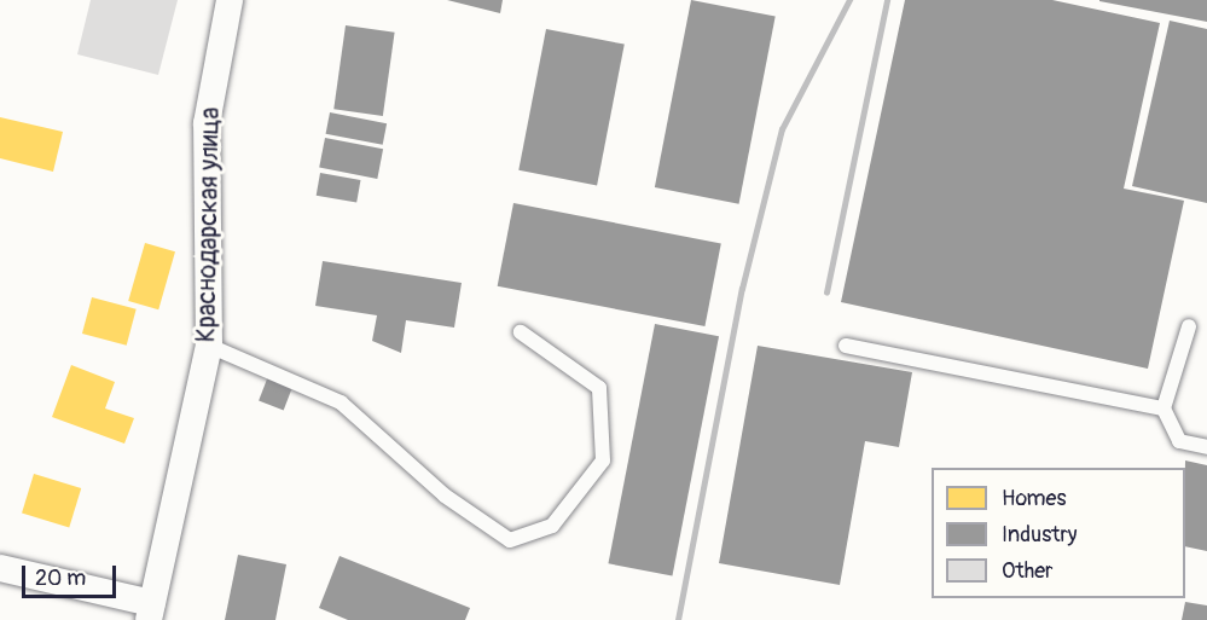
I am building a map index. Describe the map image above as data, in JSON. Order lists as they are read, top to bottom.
{
  "streets": {
    "street": ["Краснодарская улица"]
  },
  "legend": ["Homes", "Industry", "Other"],
  "scale_bar": "20 m"
}
